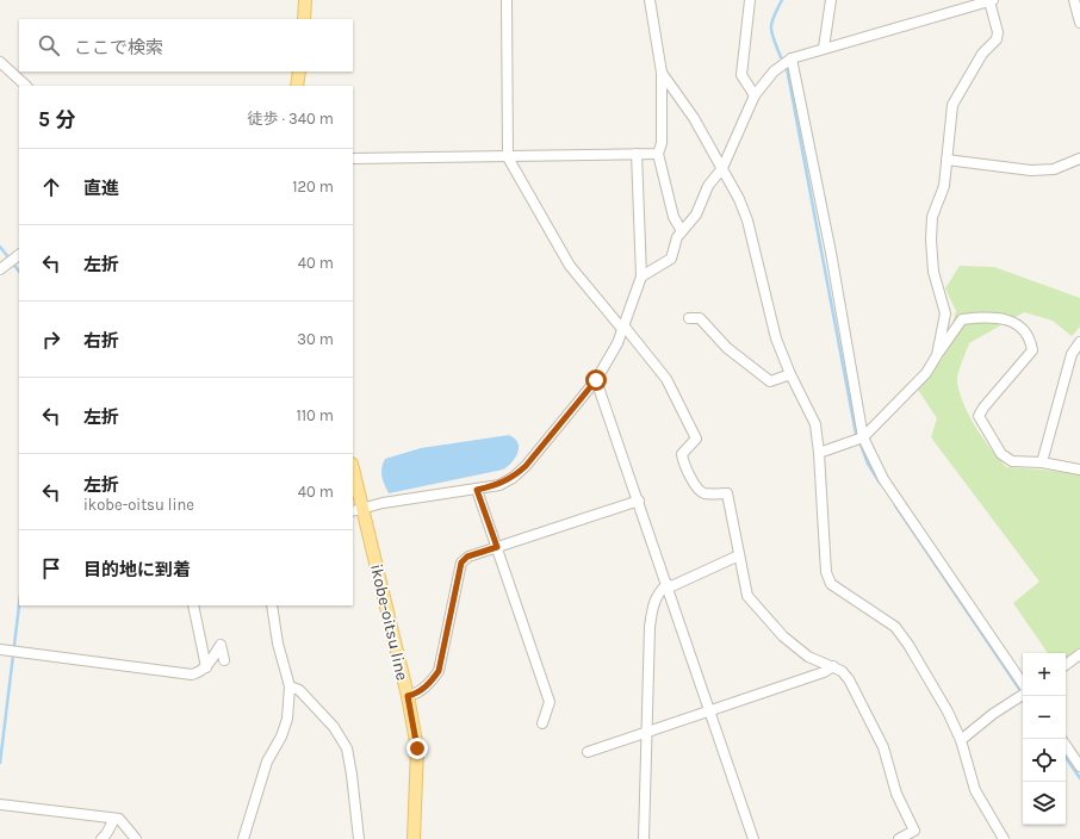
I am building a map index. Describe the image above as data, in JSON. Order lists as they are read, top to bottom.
{
  "streets": {
    "main road": ["ikobe-oitsu line"]
  },
  "page": {
    "search": "ここで検索",
    "heading": ["5 分", "徒歩 · 340 m"],
    "list": [
      ["直進", "120 m"],
      ["左折", "40 m"],
      ["右折", "30 m"],
      ["左折", "110 m"],
      ["左折", "ikobe-oitsu line", "40 m"],
      "目的地に到着"
    ],
    "map_buttons": ["+", "−"]
  }
}
